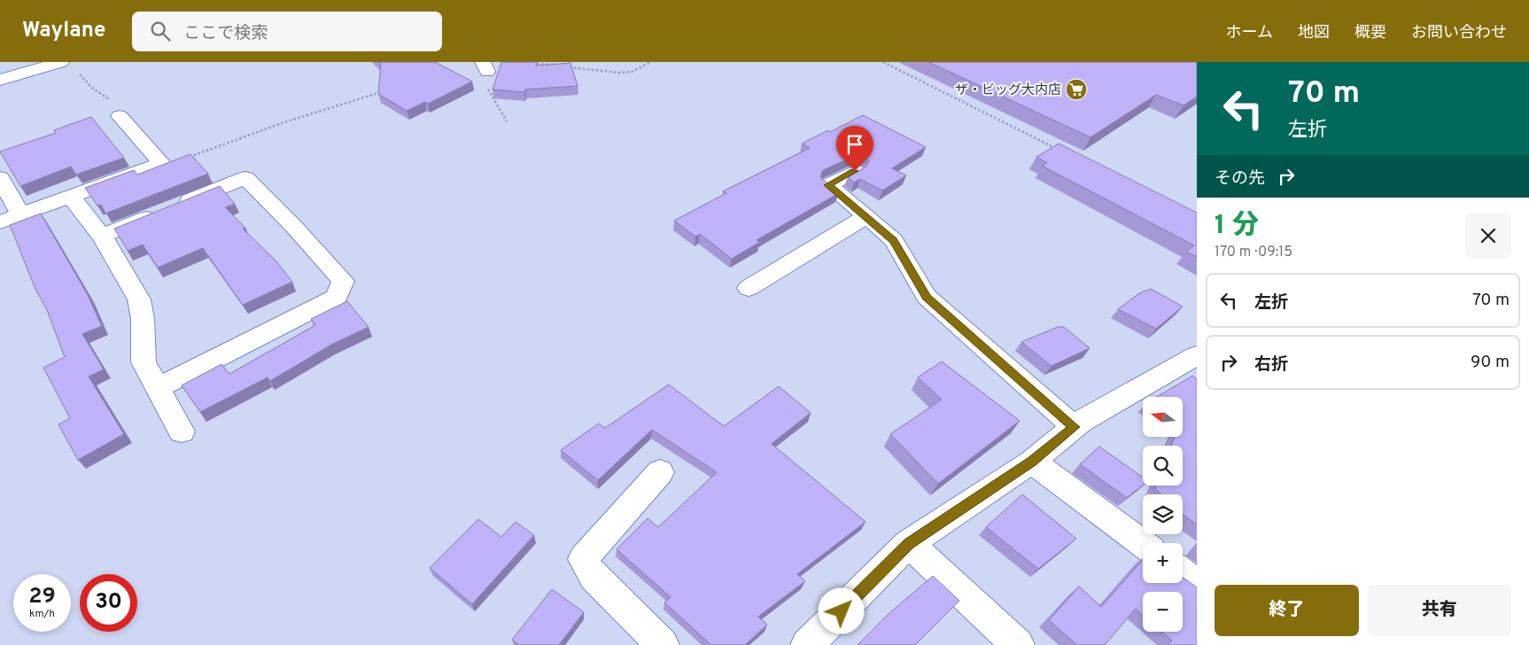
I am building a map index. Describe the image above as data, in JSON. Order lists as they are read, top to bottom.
{
  "places": {
    "supermarket": ["ザ・ビッグ大内店"]
  },
  "north": "left",
  "page": {
    "header": "Waylane",
    "search": "ここで検索",
    "nav": [
      "ホーム",
      "地図",
      "概要",
      "お問い合わせ"
    ],
    "turn": ["70 m", "左折"],
    "then": "その先",
    "heading": ["1 分", "170 m · 09:15"],
    "list": [
      {
        "name": "左折",
        "value": "70 m"
      },
      {
        "name": "右折",
        "value": "90 m"
      }
    ],
    "map_buttons": ["+", "−"],
    "speed": "29 km/h",
    "limit": "30",
    "buttons": ["終了", "共有"]
  }
}
